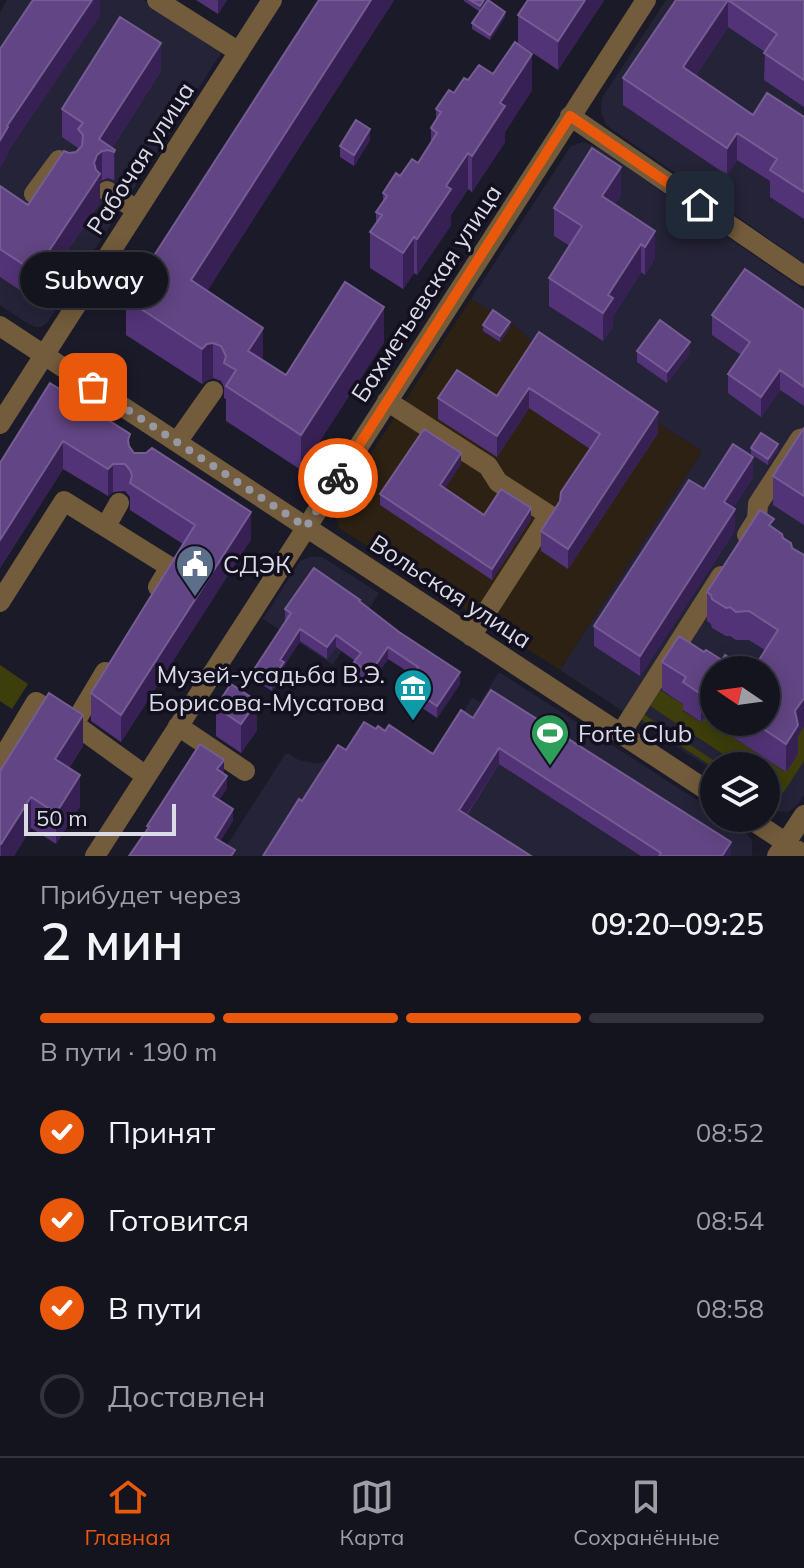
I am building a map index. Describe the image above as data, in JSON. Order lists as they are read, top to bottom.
{
  "streets": {
    "street": ["Рабочая улица", "Бахметьевская улица", "Вольская улица"]
  },
  "crossings": [
    ["Рабочая улица", "Вольская улица"],
    ["Бахметьевская улица", "Вольская улица"]
  ],
  "places": {
    "other": ["Subway"],
    "public building": ["СДЭК"],
    "museum": ["Музей-усадьба В.Э. Борисова-Мусатова"],
    "sports": ["Forte Club"]
  },
  "scale_bar": "50 m",
  "north": "left",
  "page": {
    "bubble": "Subway",
    "scale": "50 m",
    "heading": ["2 мин", "Прибудет через", "09:20–09:25"],
    "bar": "В пути · 190 m",
    "list": [
      ["Принят", "08:52"],
      ["Готовится", "08:54"],
      ["В пути", "08:58"],
      "Доставлен"
    ],
    "tabs": ["Главная", "Карта", "Сохранённые"]
  }
}
